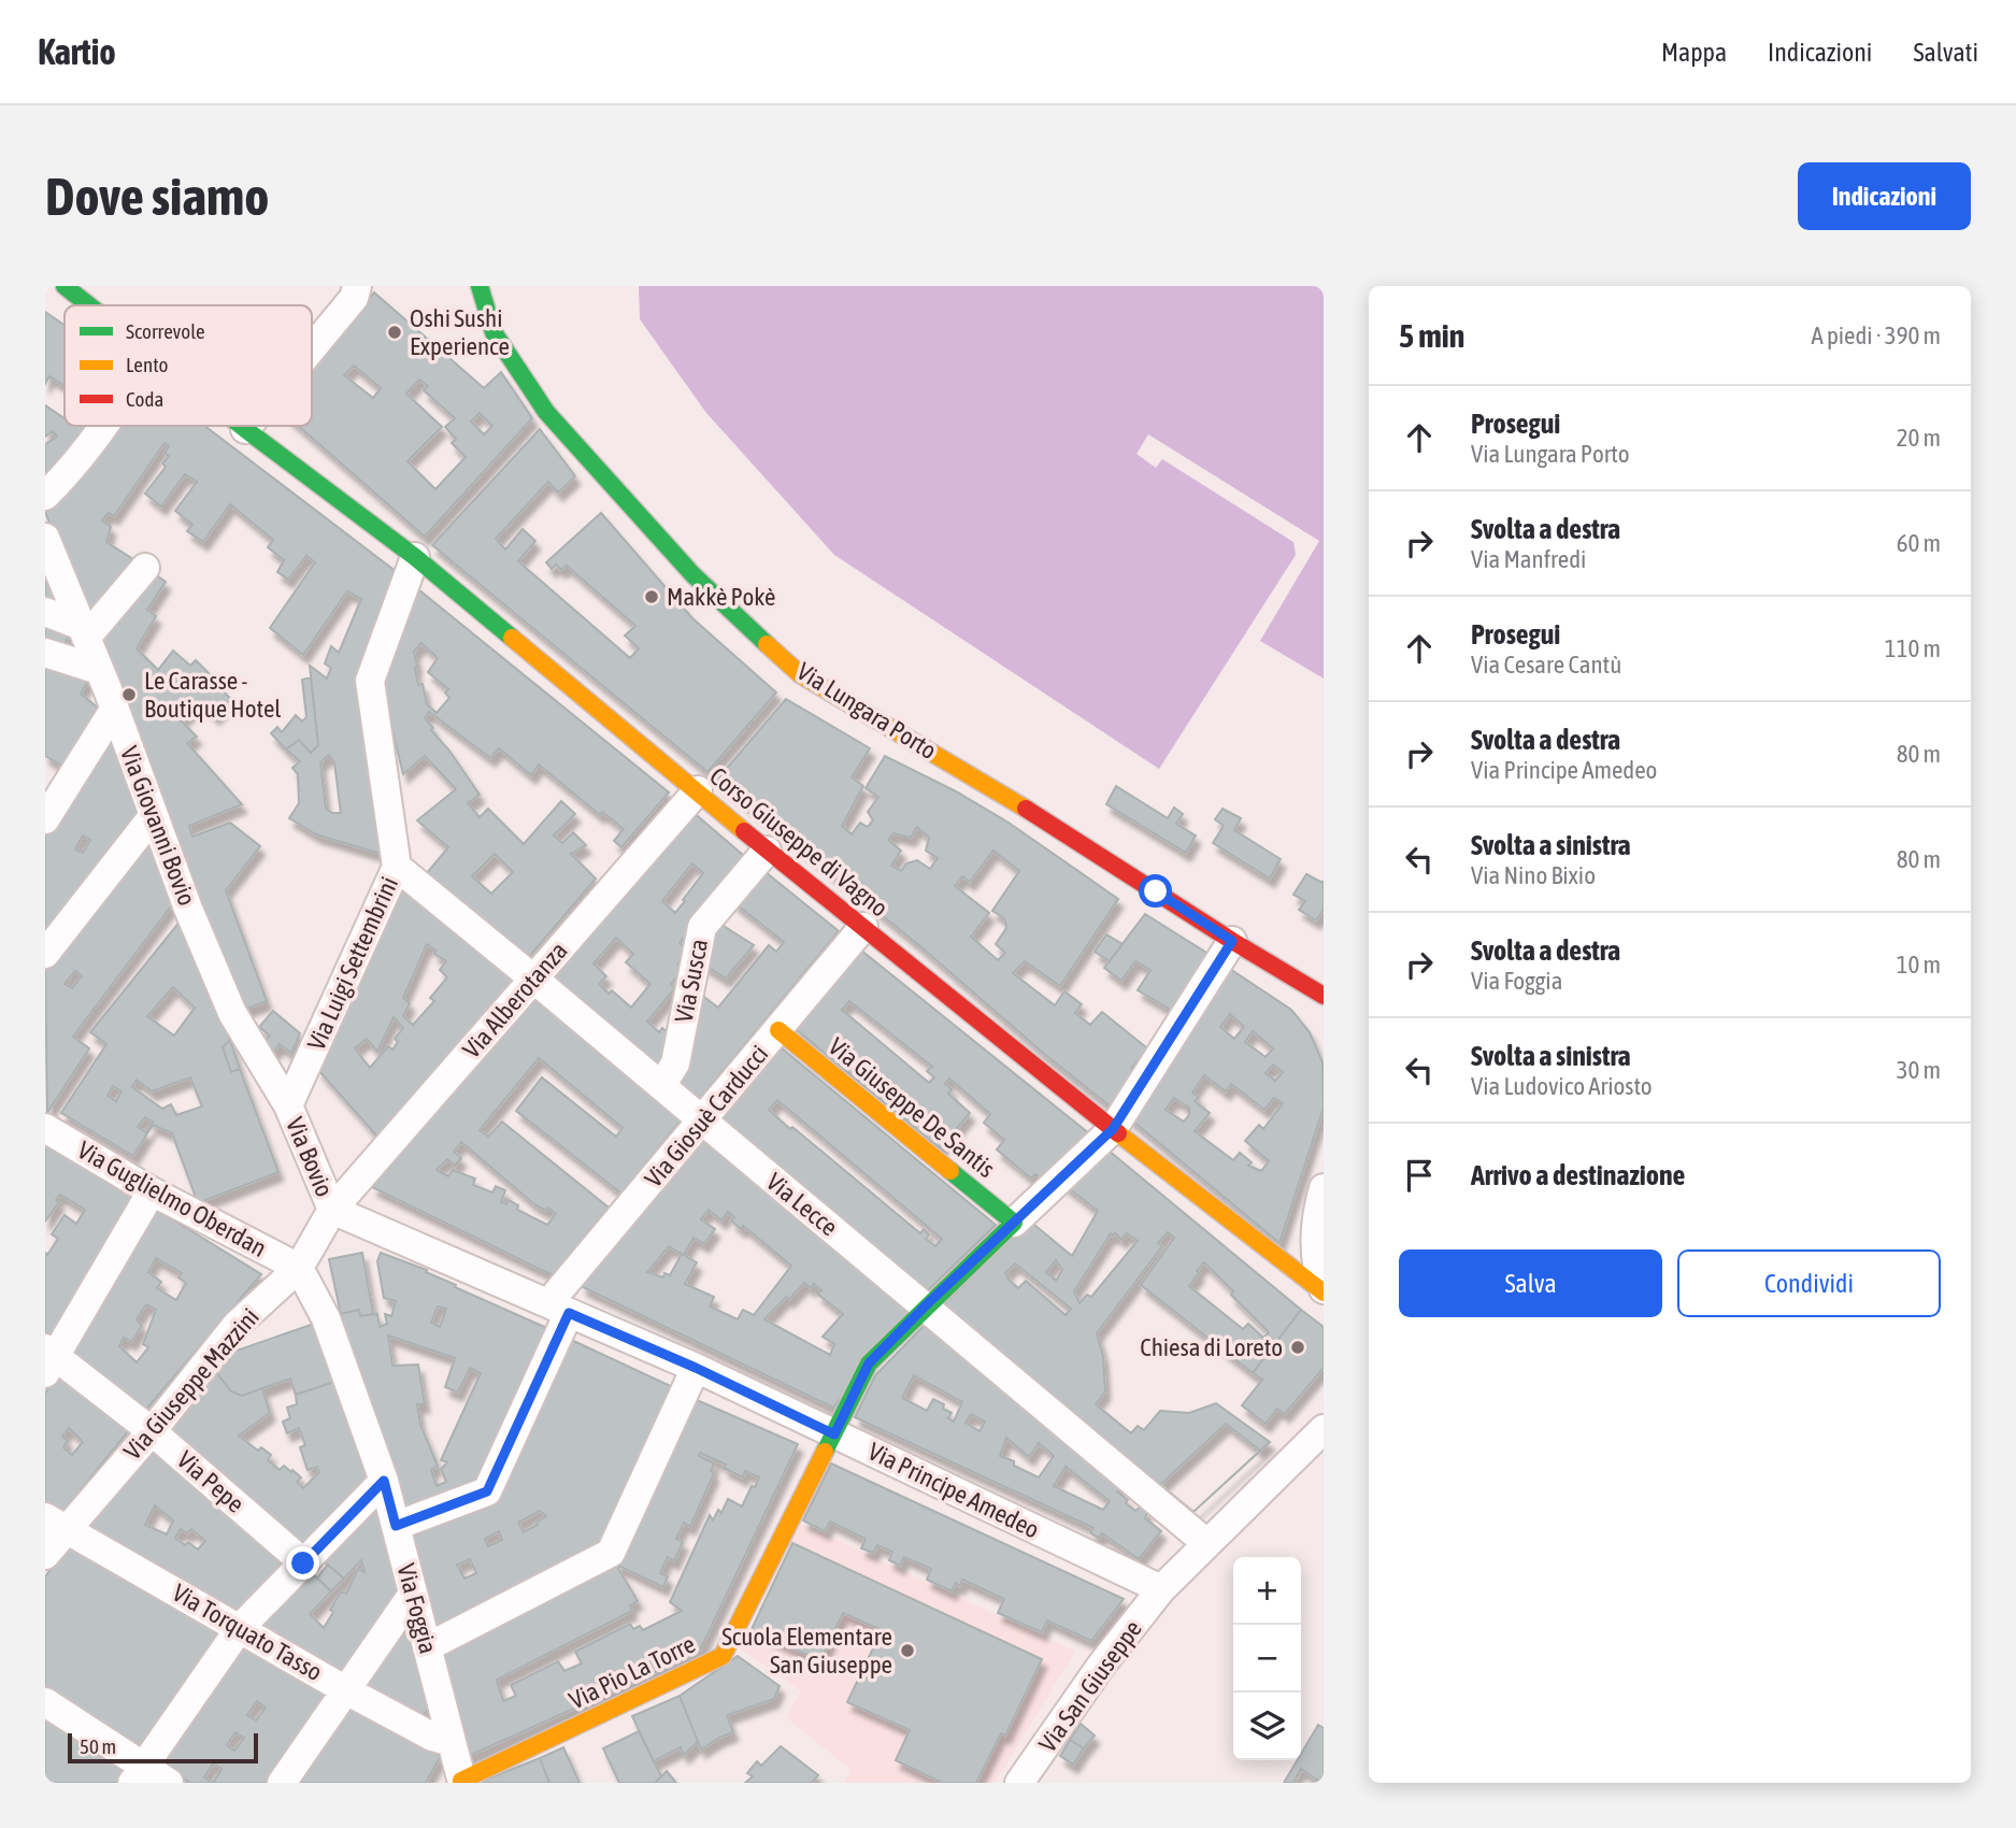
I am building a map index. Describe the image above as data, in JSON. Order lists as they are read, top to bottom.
{
  "streets": {
    "street": [
      "Via Lungara Porto",
      "Via Giovanni Bovio",
      "Corso Giuseppe di Vagno",
      "Via Luigi Settembrini",
      "Via Susca",
      "Via Alberotanza",
      "Via Giuseppe De Santis",
      "Via Giosuè Carducci",
      "Via Bovio",
      "Via Guglielmo Oberdan",
      "Via Lecce",
      "Via Giuseppe Mazzini",
      "Via Pepe",
      "Via Principe Amedeo",
      "Via Foggia",
      "Via Torquato Tasso",
      "Via Pio La Torre",
      "Via San Giuseppe"
    ]
  },
  "crossings": [
    ["Via Giovanni Bovio", "Via Luigi Settembrini"],
    ["Via Giovanni Bovio", "Via Bovio"],
    ["Corso Giuseppe di Vagno", "Via Luigi Settembrini"],
    ["Corso Giuseppe di Vagno", "Via Susca"],
    ["Corso Giuseppe di Vagno", "Via Alberotanza"],
    ["Corso Giuseppe di Vagno", "Via Giosuè Carducci"],
    ["Via Luigi Settembrini", "Via Bovio"],
    ["Via Luigi Settembrini", "Via Lecce"],
    ["Via Susca", "Via Lecce"],
    ["Via Alberotanza", "Via Bovio"],
    ["Via Alberotanza", "Via Lecce"],
    ["Via Alberotanza", "Via Giuseppe Mazzini"],
    ["Via Alberotanza", "Via Principe Amedeo"],
    ["Via Giuseppe De Santis", "Via Giosuè Carducci"],
    ["Via Giuseppe De Santis", "Via Pio La Torre"],
    ["Via Giosuè Carducci", "Via Lecce"],
    ["Via Giosuè Carducci", "Via Principe Amedeo"],
    ["Via Giosuè Carducci", "Via Foggia"],
    ["Via Bovio", "Via Giuseppe Mazzini"],
    ["Via Bovio", "Via Principe Amedeo"],
    ["Via Guglielmo Oberdan", "Via Giuseppe Mazzini"],
    ["Via Guglielmo Oberdan", "Via Foggia"],
    ["Via Lecce", "Via Pio La Torre"],
    ["Via Lecce", "Via San Giuseppe"],
    ["Via Giuseppe Mazzini", "Via Pepe"],
    ["Via Giuseppe Mazzini", "Via Principe Amedeo"],
    ["Via Giuseppe Mazzini", "Via Foggia"],
    ["Via Giuseppe Mazzini", "Via Torquato Tasso"],
    ["Via Principe Amedeo", "Via Pio La Torre"],
    ["Via Principe Amedeo", "Via San Giuseppe"],
    ["Via Foggia", "Via Torquato Tasso"],
    ["Via Foggia", "Via Pio La Torre"],
    ["Via Torquato Tasso", "Via Pio La Torre"]
  ],
  "places": [
    "Oshi Sushi Experience",
    "Makkè Pokè",
    "Le Carasse - Boutique Hotel",
    "Chiesa di Loreto",
    "Scuola Elementare San Giuseppe"
  ],
  "legend": ["Scorrevole", "Lento", "Coda"],
  "scale_bar": "50 m",
  "page": {
    "header": "Kartio",
    "nav": ["Mappa", "Indicazioni", "Salvati"],
    "buttons": [
      "Indicazioni",
      ["Salva", "Condividi"]
    ],
    "title": "Dove siamo",
    "heading": ["5 min", "A piedi · 390 m"],
    "list": [
      ["Prosegui", "Via Lungara Porto", "20 m"],
      ["Svolta a destra", "Via Manfredi", "60 m"],
      ["Prosegui", "Via Cesare Cantù", "110 m"],
      ["Svolta a destra", "Via Principe Amedeo", "80 m"],
      ["Svolta a sinistra", "Via Nino Bixio", "80 m"],
      ["Svolta a destra", "Via Foggia", "10 m"],
      ["Svolta a sinistra", "Via Ludovico Ariosto", "30 m"],
      "Arrivo a destinazione"
    ],
    "map_buttons": ["+", "−"],
    "scale": "50 m"
  }
}
